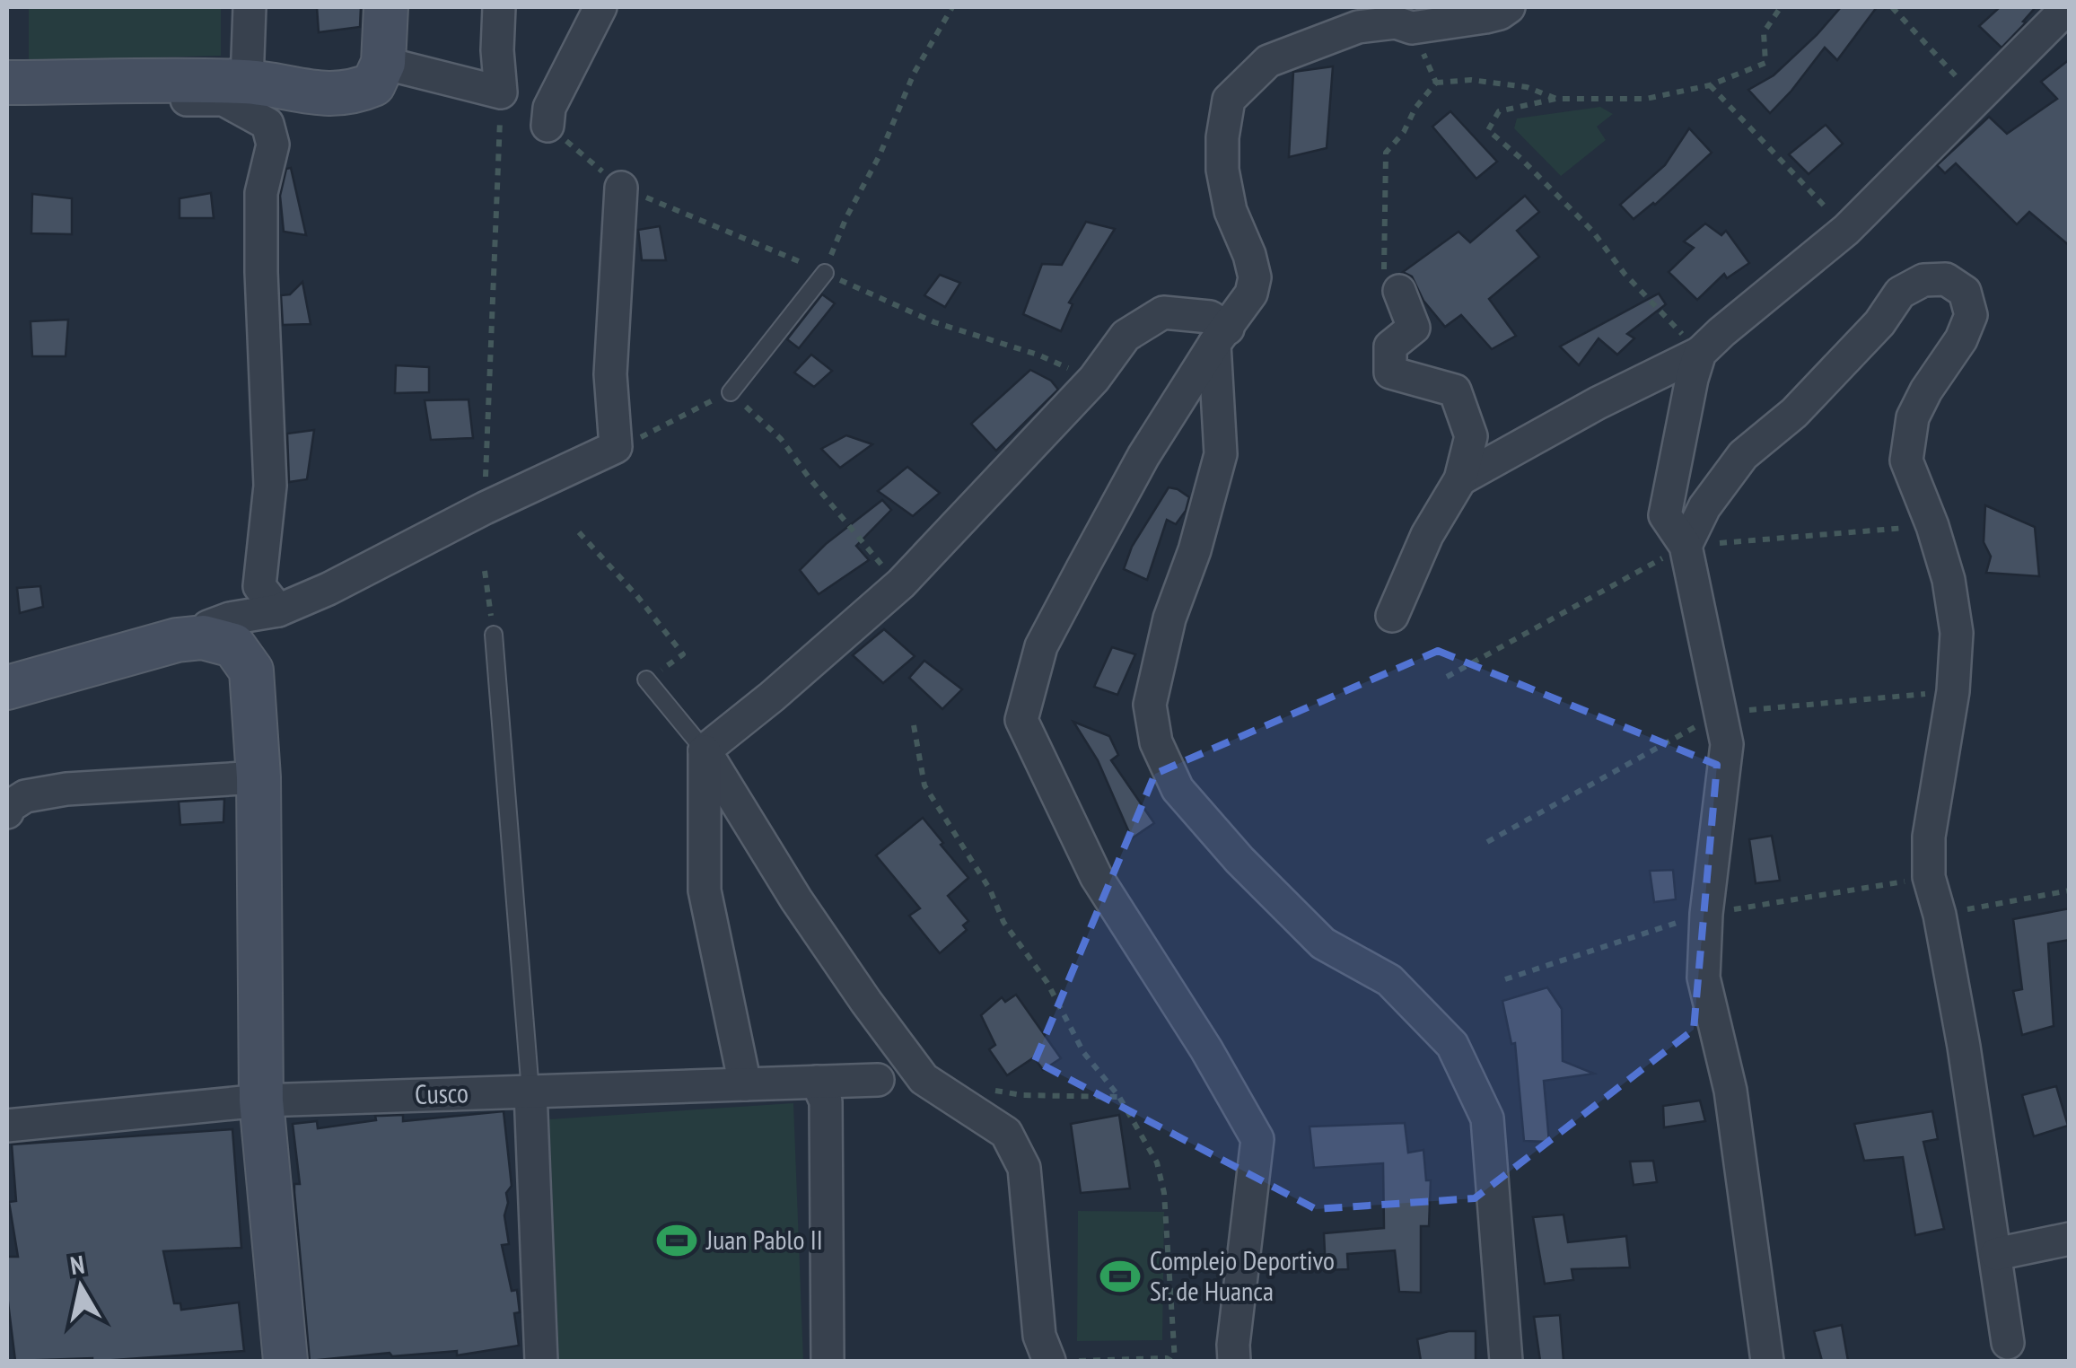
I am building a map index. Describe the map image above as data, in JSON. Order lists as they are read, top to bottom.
{
  "streets": {
    "street": ["Cusco"]
  },
  "places": {
    "sports": ["Juan Pablo II", "Complejo Deportivo Sr. de Huanca"]
  },
  "north": "top"
}
